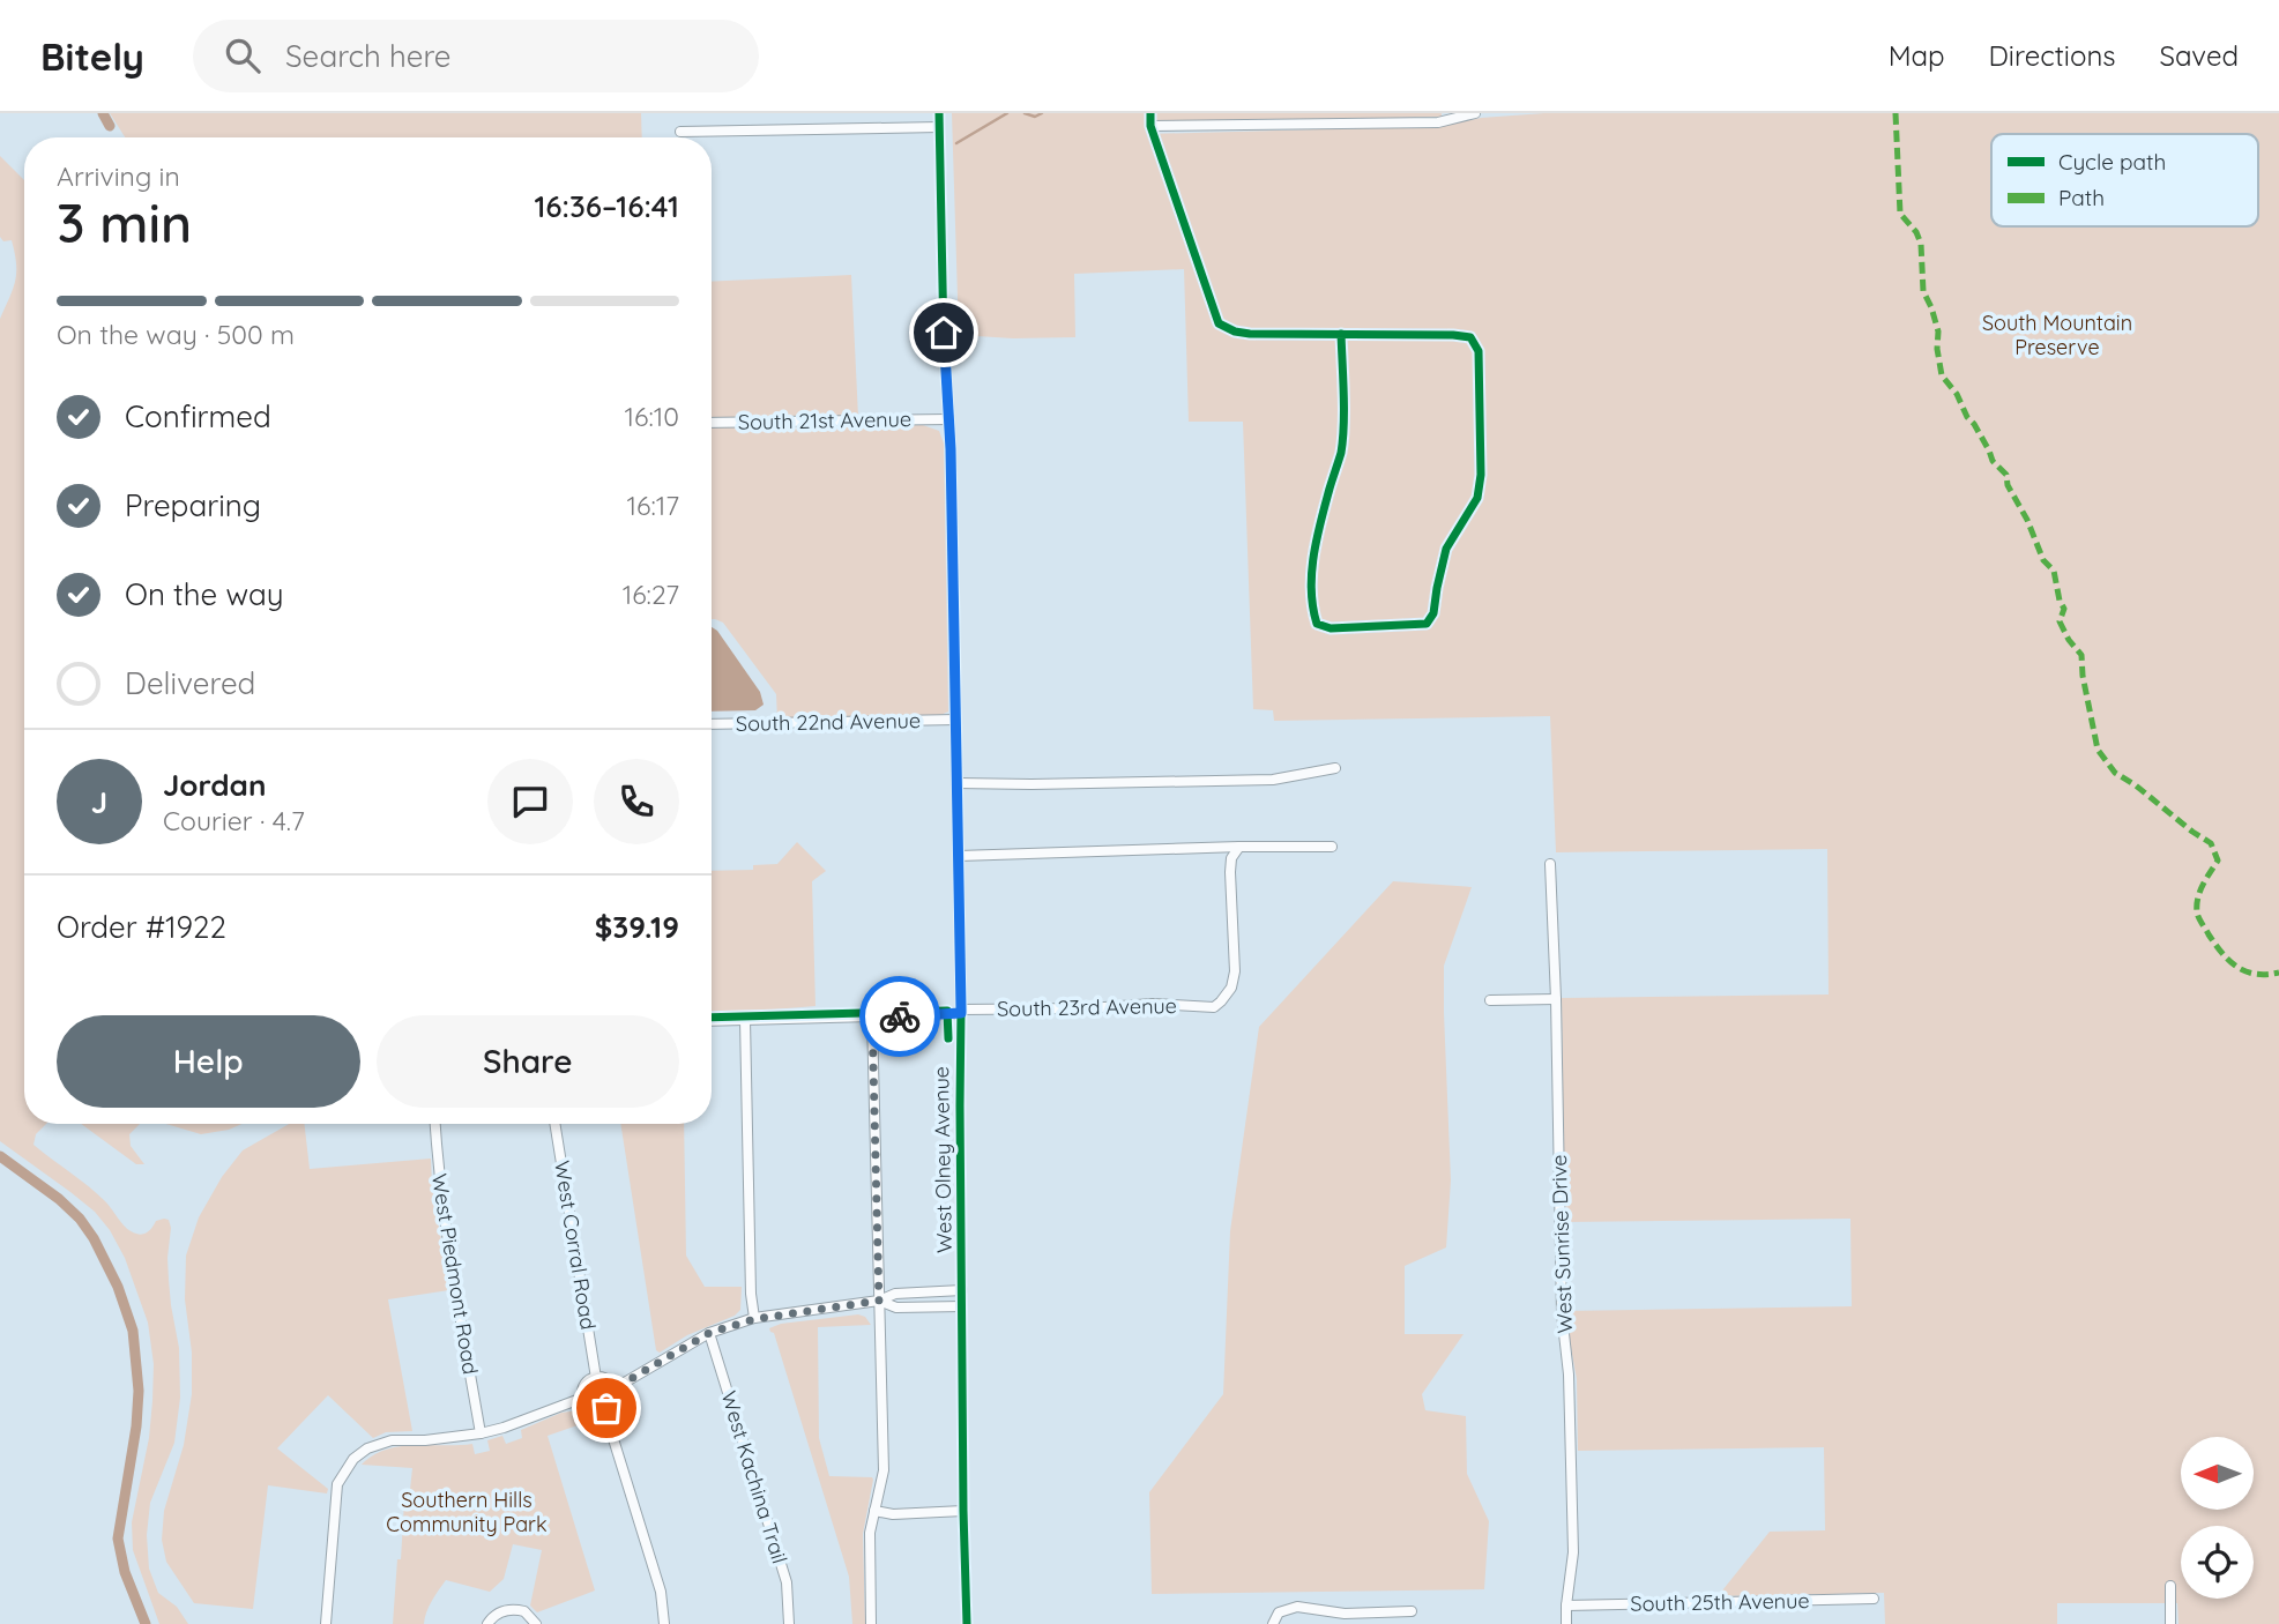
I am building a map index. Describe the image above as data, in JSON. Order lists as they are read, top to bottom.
{
  "streets": {
    "street": [
      "South 21st Avenue",
      "South 22nd Avenue",
      "South 23rd Avenue",
      "West Olney Avenue",
      "West Sunrise Drive",
      "West Corral Road",
      "West Piedmont Road",
      "West Kachina Trail",
      "South 25th Avenue"
    ]
  },
  "crossings": [
    ["South 21st Avenue", "West Olney Avenue"],
    ["South 22nd Avenue", "West Olney Avenue"],
    ["South 23rd Avenue", "West Olney Avenue"],
    ["West Sunrise Drive", "South 25th Avenue"]
  ],
  "parks": ["South Mountain Preserve", "Southern Hills Community Park"],
  "legend": ["Cycle path", "Path"],
  "north": "left",
  "page": {
    "header": "Bitely",
    "search": "Search here",
    "nav": ["Map", "Directions", "Saved"],
    "heading": ["3 min", "Arriving in", "16:36–16:41"],
    "panel": [
      "Jordan",
      "Courier · 4.7",
      "Order #1922",
      "$39.19"
    ],
    "bar": "On the way · 500 m",
    "list": [
      ["Confirmed", "16:10"],
      ["Preparing", "16:17"],
      ["On the way", "16:27"],
      "Delivered"
    ],
    "round": "J",
    "buttons": ["Help", "Share"]
  }
}
